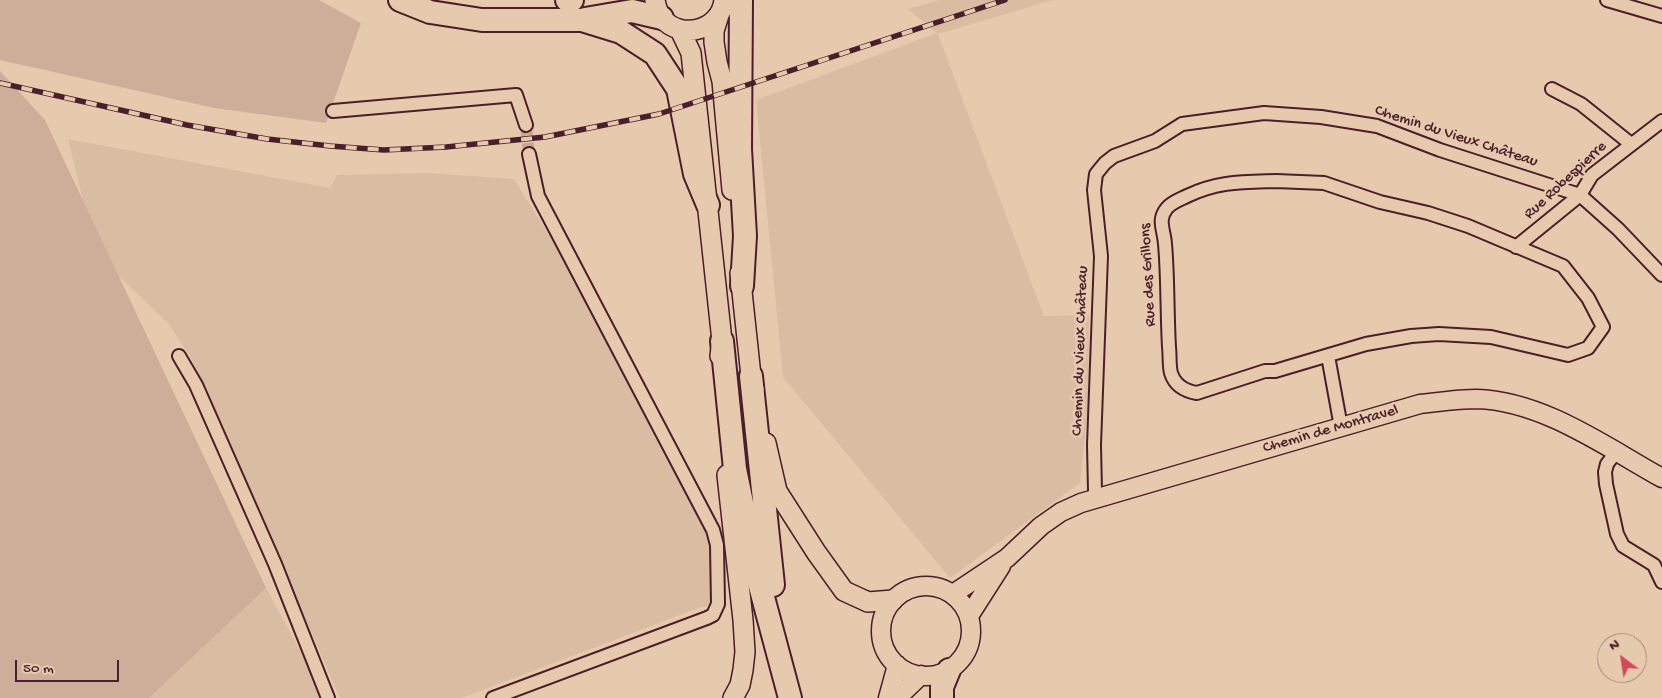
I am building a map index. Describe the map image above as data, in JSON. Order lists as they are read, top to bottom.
{
  "streets": {
    "street": [
      "Chemin du Vieux Château",
      "Rue Robespierre",
      "Rue des Grillons",
      "Chemin de Montravel"
    ]
  },
  "crossings": [
    ["Chemin du Vieux Château", "Rue Robespierre"],
    ["Chemin du Vieux Château", "Chemin de Montravel"],
    ["Rue Robespierre", "Rue des Grillons"]
  ],
  "scale_bar": "50 m",
  "north": "top left"
}
